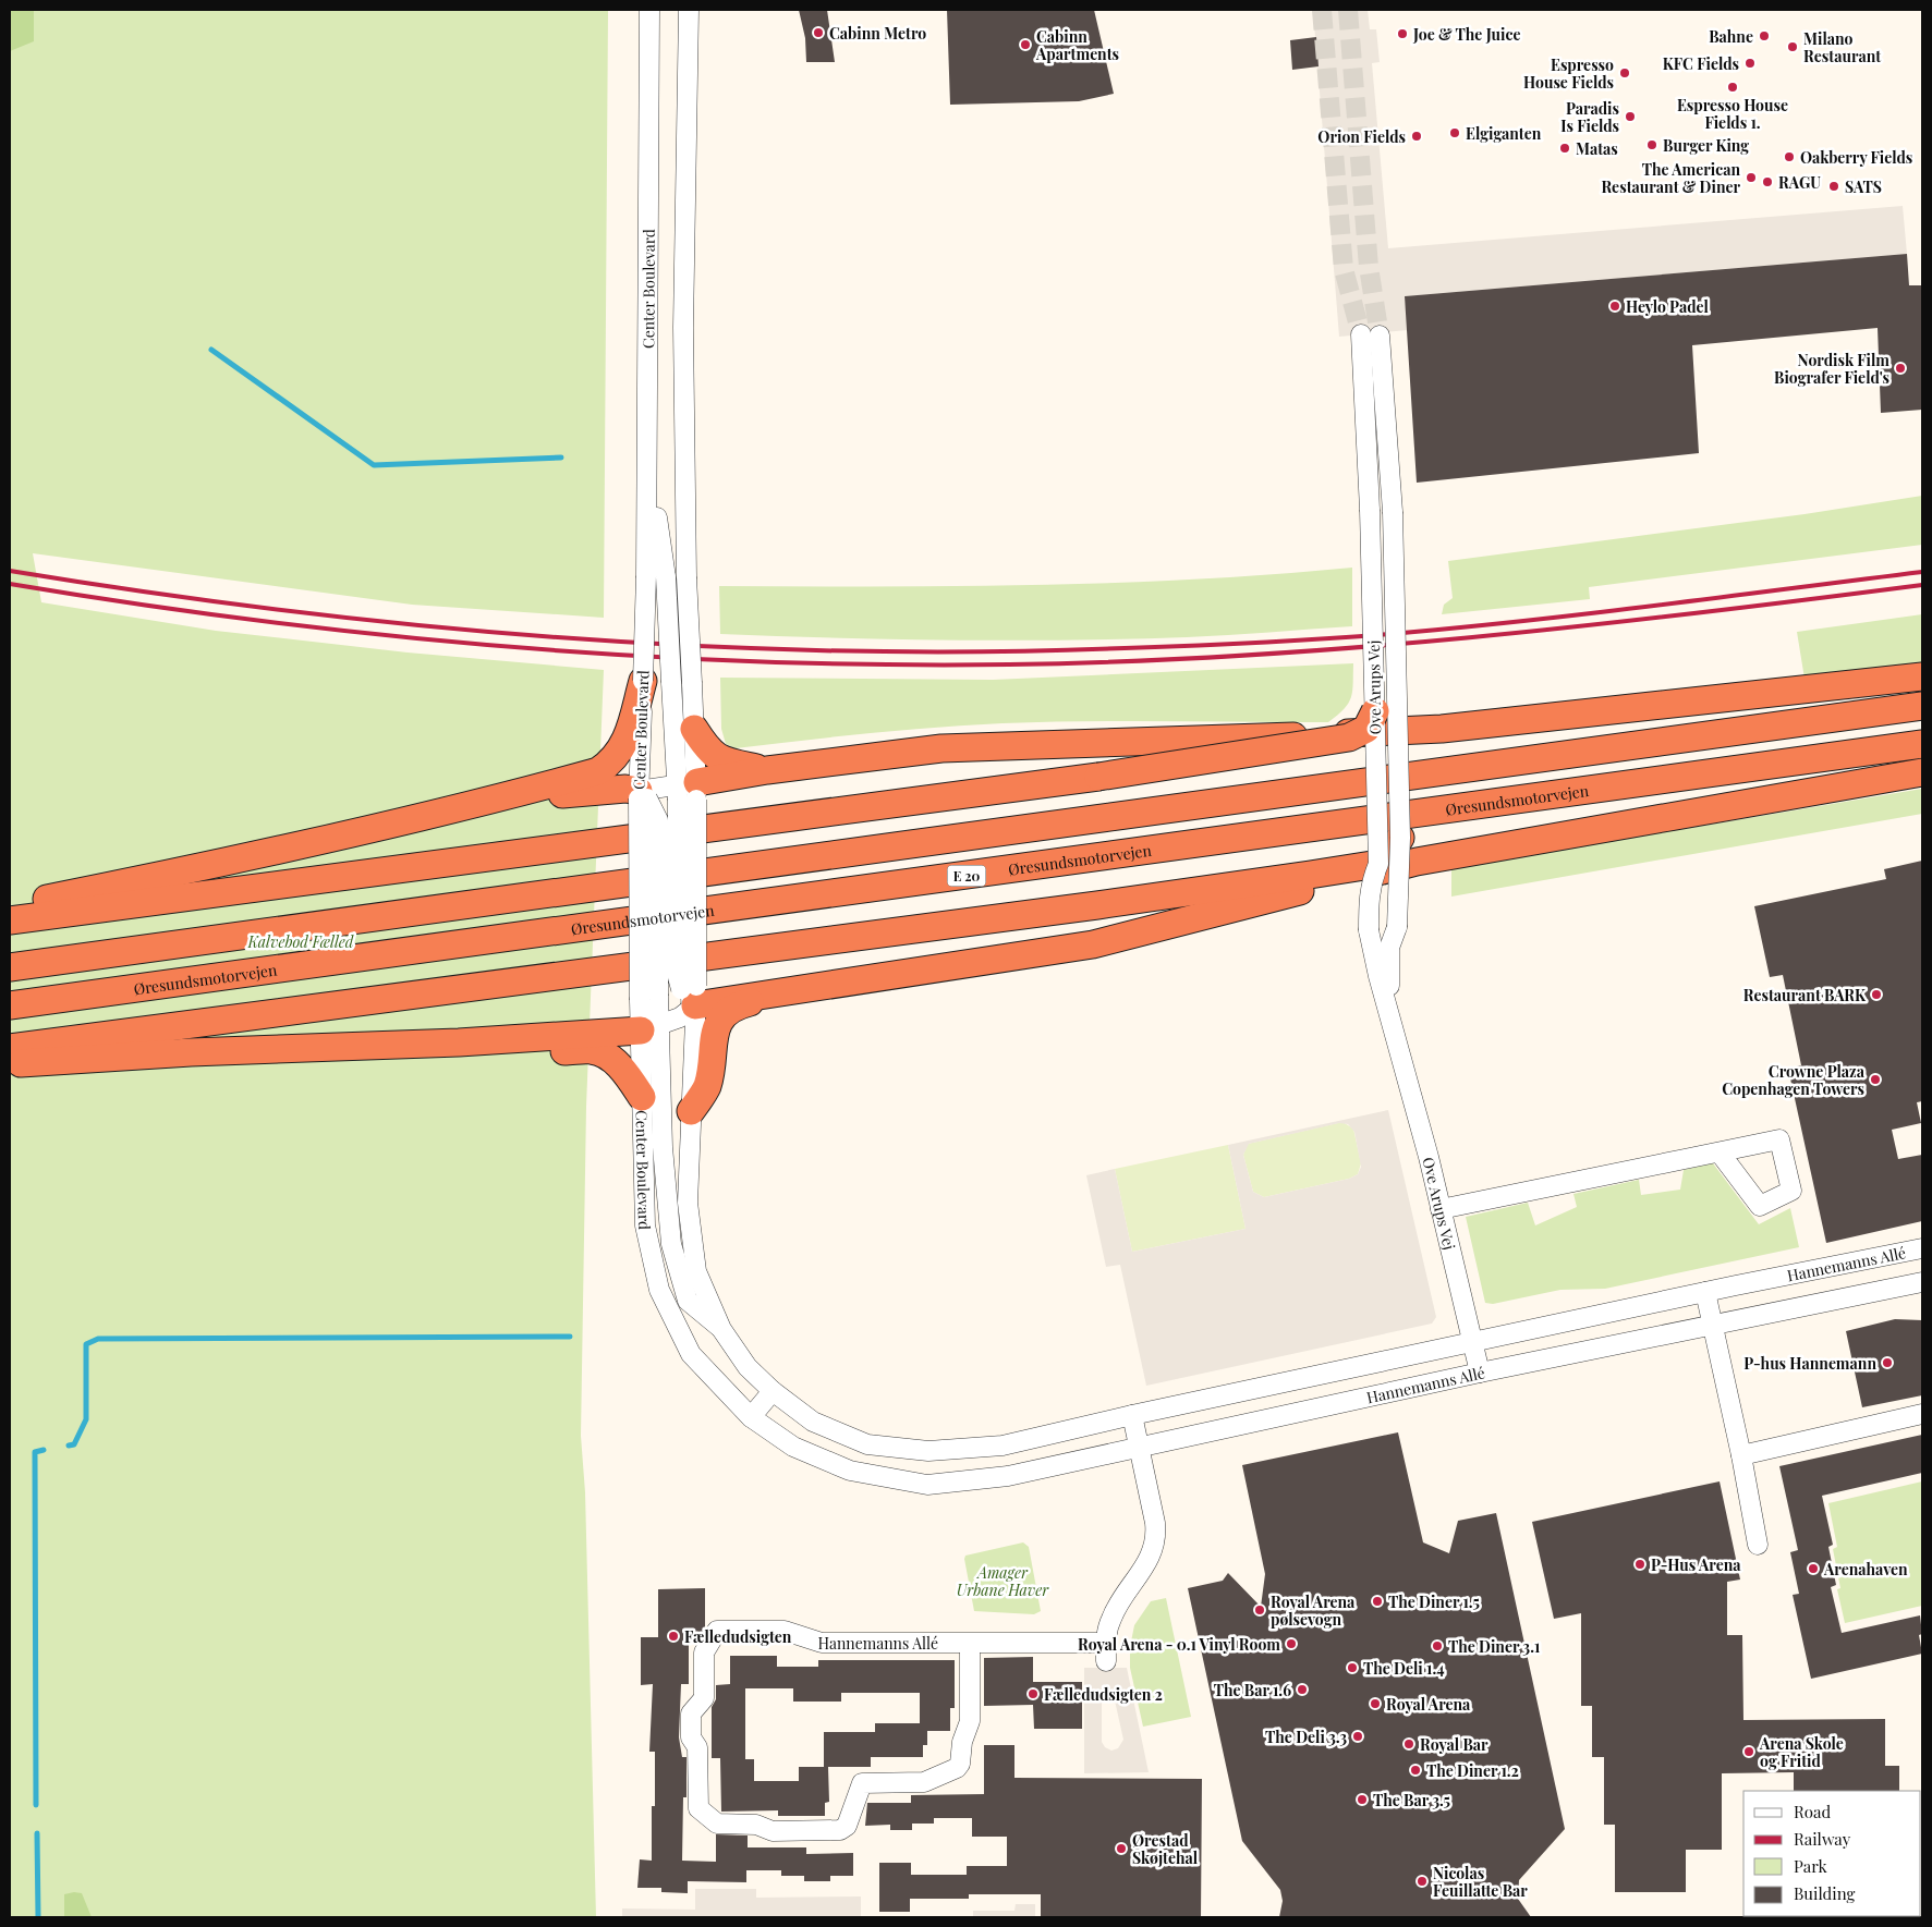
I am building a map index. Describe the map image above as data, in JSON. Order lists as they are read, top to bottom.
{
  "streets": {
    "highway": ["Øresundsmotorvejen", "E 20"],
    "street": ["Center Boulevard", "Ove Arups Vej", "Hannemanns Allé"]
  },
  "crossings": [
    ["Center Boulevard", "Hannemanns Allé"],
    ["Ove Arups Vej", "Hannemanns Allé"]
  ],
  "parks": ["Kalvebod Fælled", "Amager Urbane Haver"],
  "places": [
    "Cabinn Metro",
    "Joe & The Juice",
    "Bahne",
    "Cabinn Apartments",
    "Milano Restaurant",
    "KFC Fields",
    "Espresso House Fields",
    "Espresso House Fields 1.",
    "Paradis Is Fields",
    "Elgiganten",
    "Orion Fields",
    "Burger King",
    "Matas",
    "Oakberry Fields",
    "The American Restaurant & Diner",
    "RAGU",
    "SATS",
    "Heylo Padel",
    "Nordisk Film Biografer Field's",
    "Restaurant BARK",
    "Crowne Plaza Copenhagen Towers",
    "P-hus Hannemann",
    "P-Hus Arena",
    "Arenahaven",
    "The Diner 1.5",
    "Royal Arena pølsevogn",
    "Fælledudsigten",
    "Royal Arena - 0.1 Vinyl Room",
    "The Diner 3.1",
    "The Deli 1.4",
    "The Bar 1.6",
    "Fælledudsigten 2",
    "Royal Arena",
    "The Deli 3.3",
    "Royal Bar",
    "Arena Skole og Fritid",
    "The Diner 1.2",
    "The Bar 3.5",
    "Ørestad Skøjtehal",
    "Nicolas Feuillatte Bar"
  ],
  "legend": [
    "Road",
    "Railway",
    "Park",
    "Building"
  ]
}
